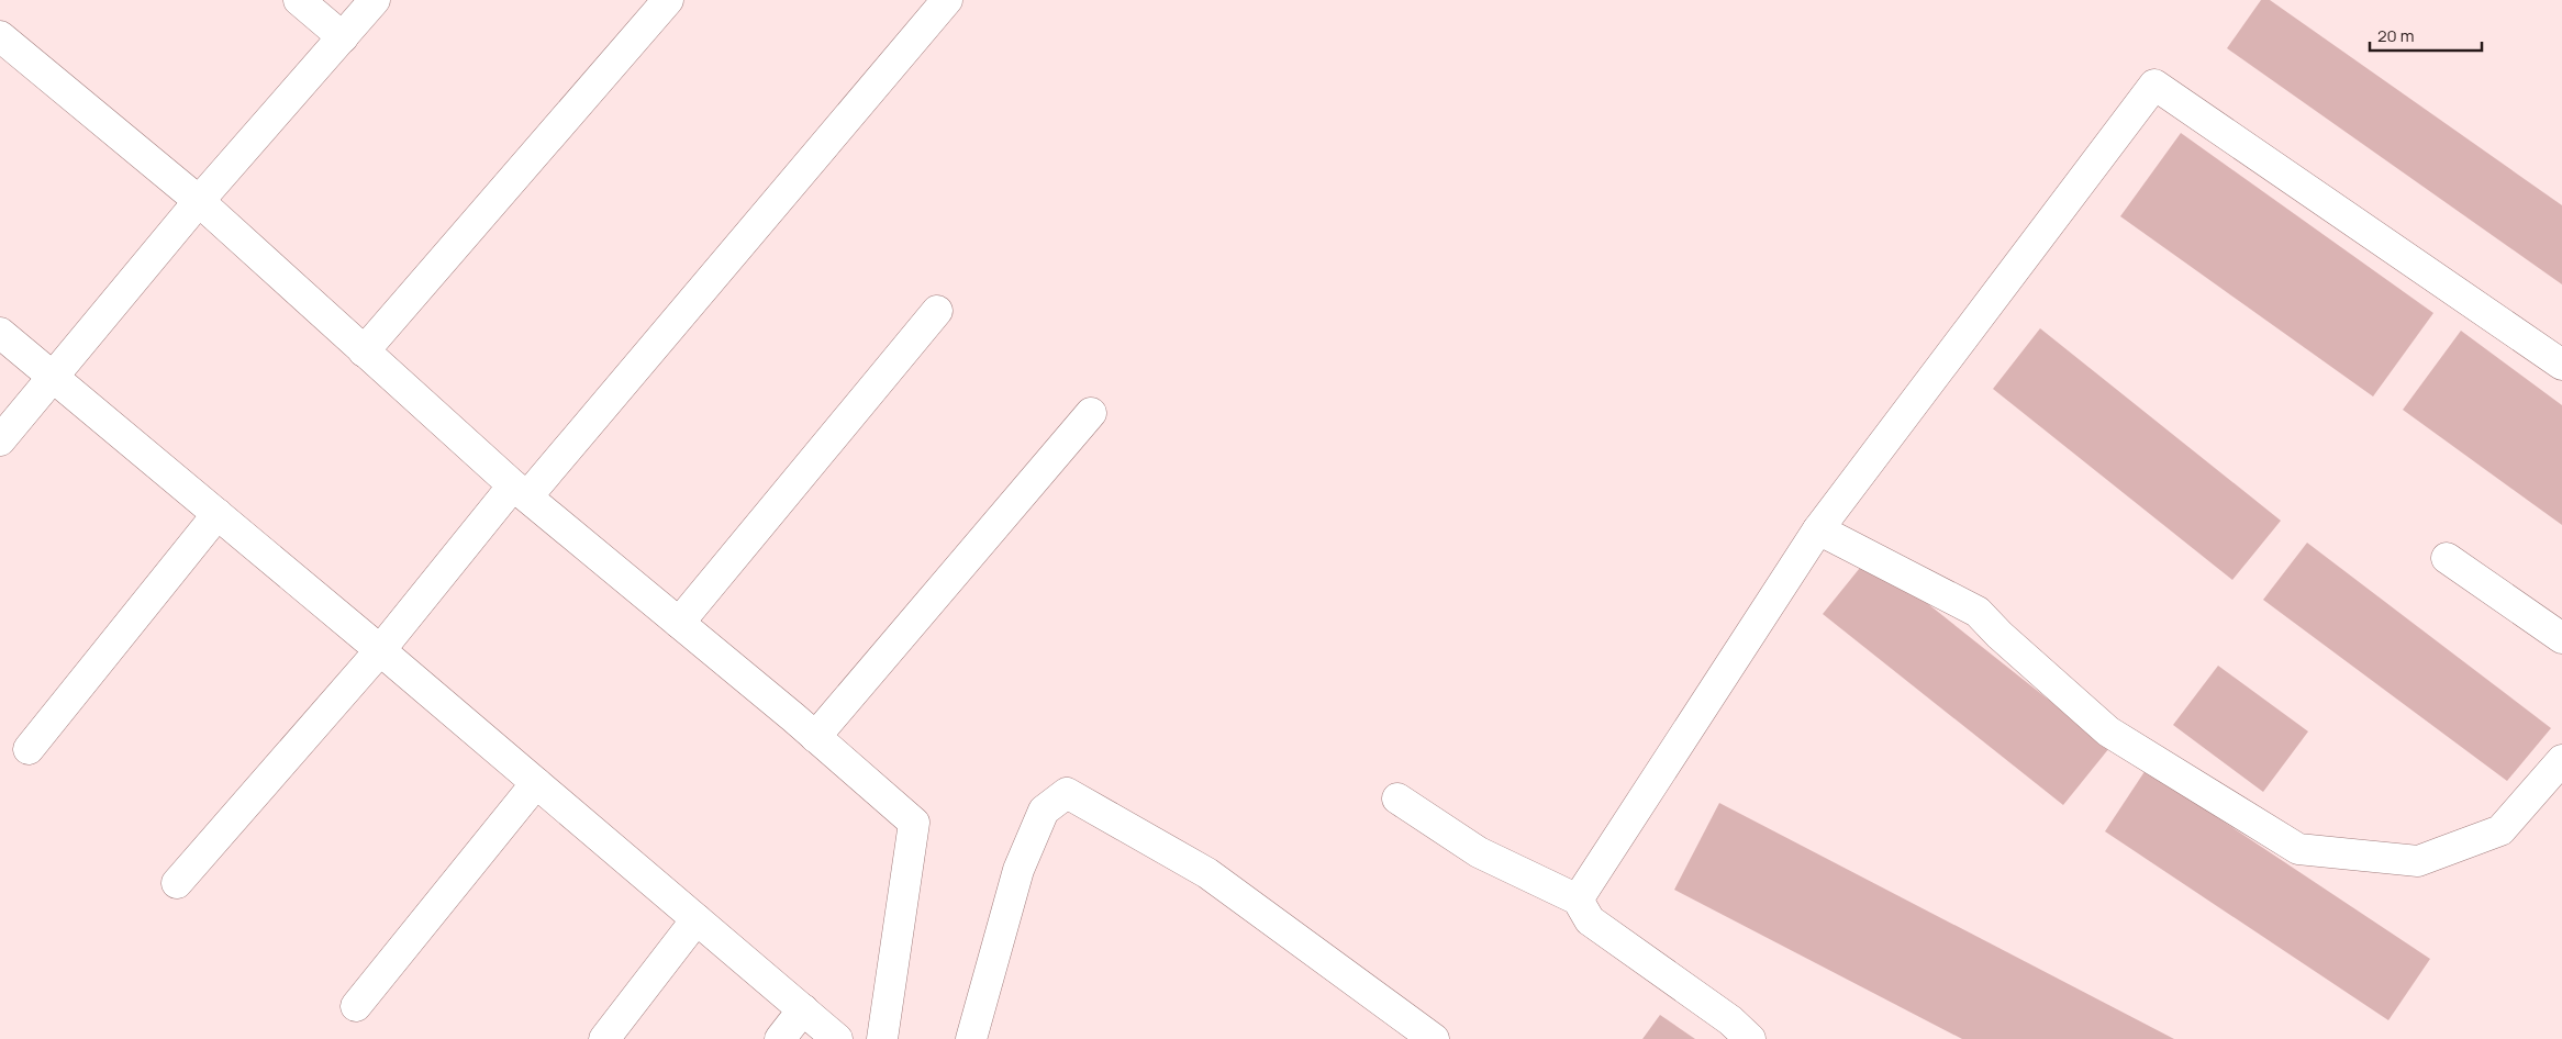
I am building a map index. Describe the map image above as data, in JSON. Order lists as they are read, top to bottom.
{
  "scale_bar": "20 m"
}
